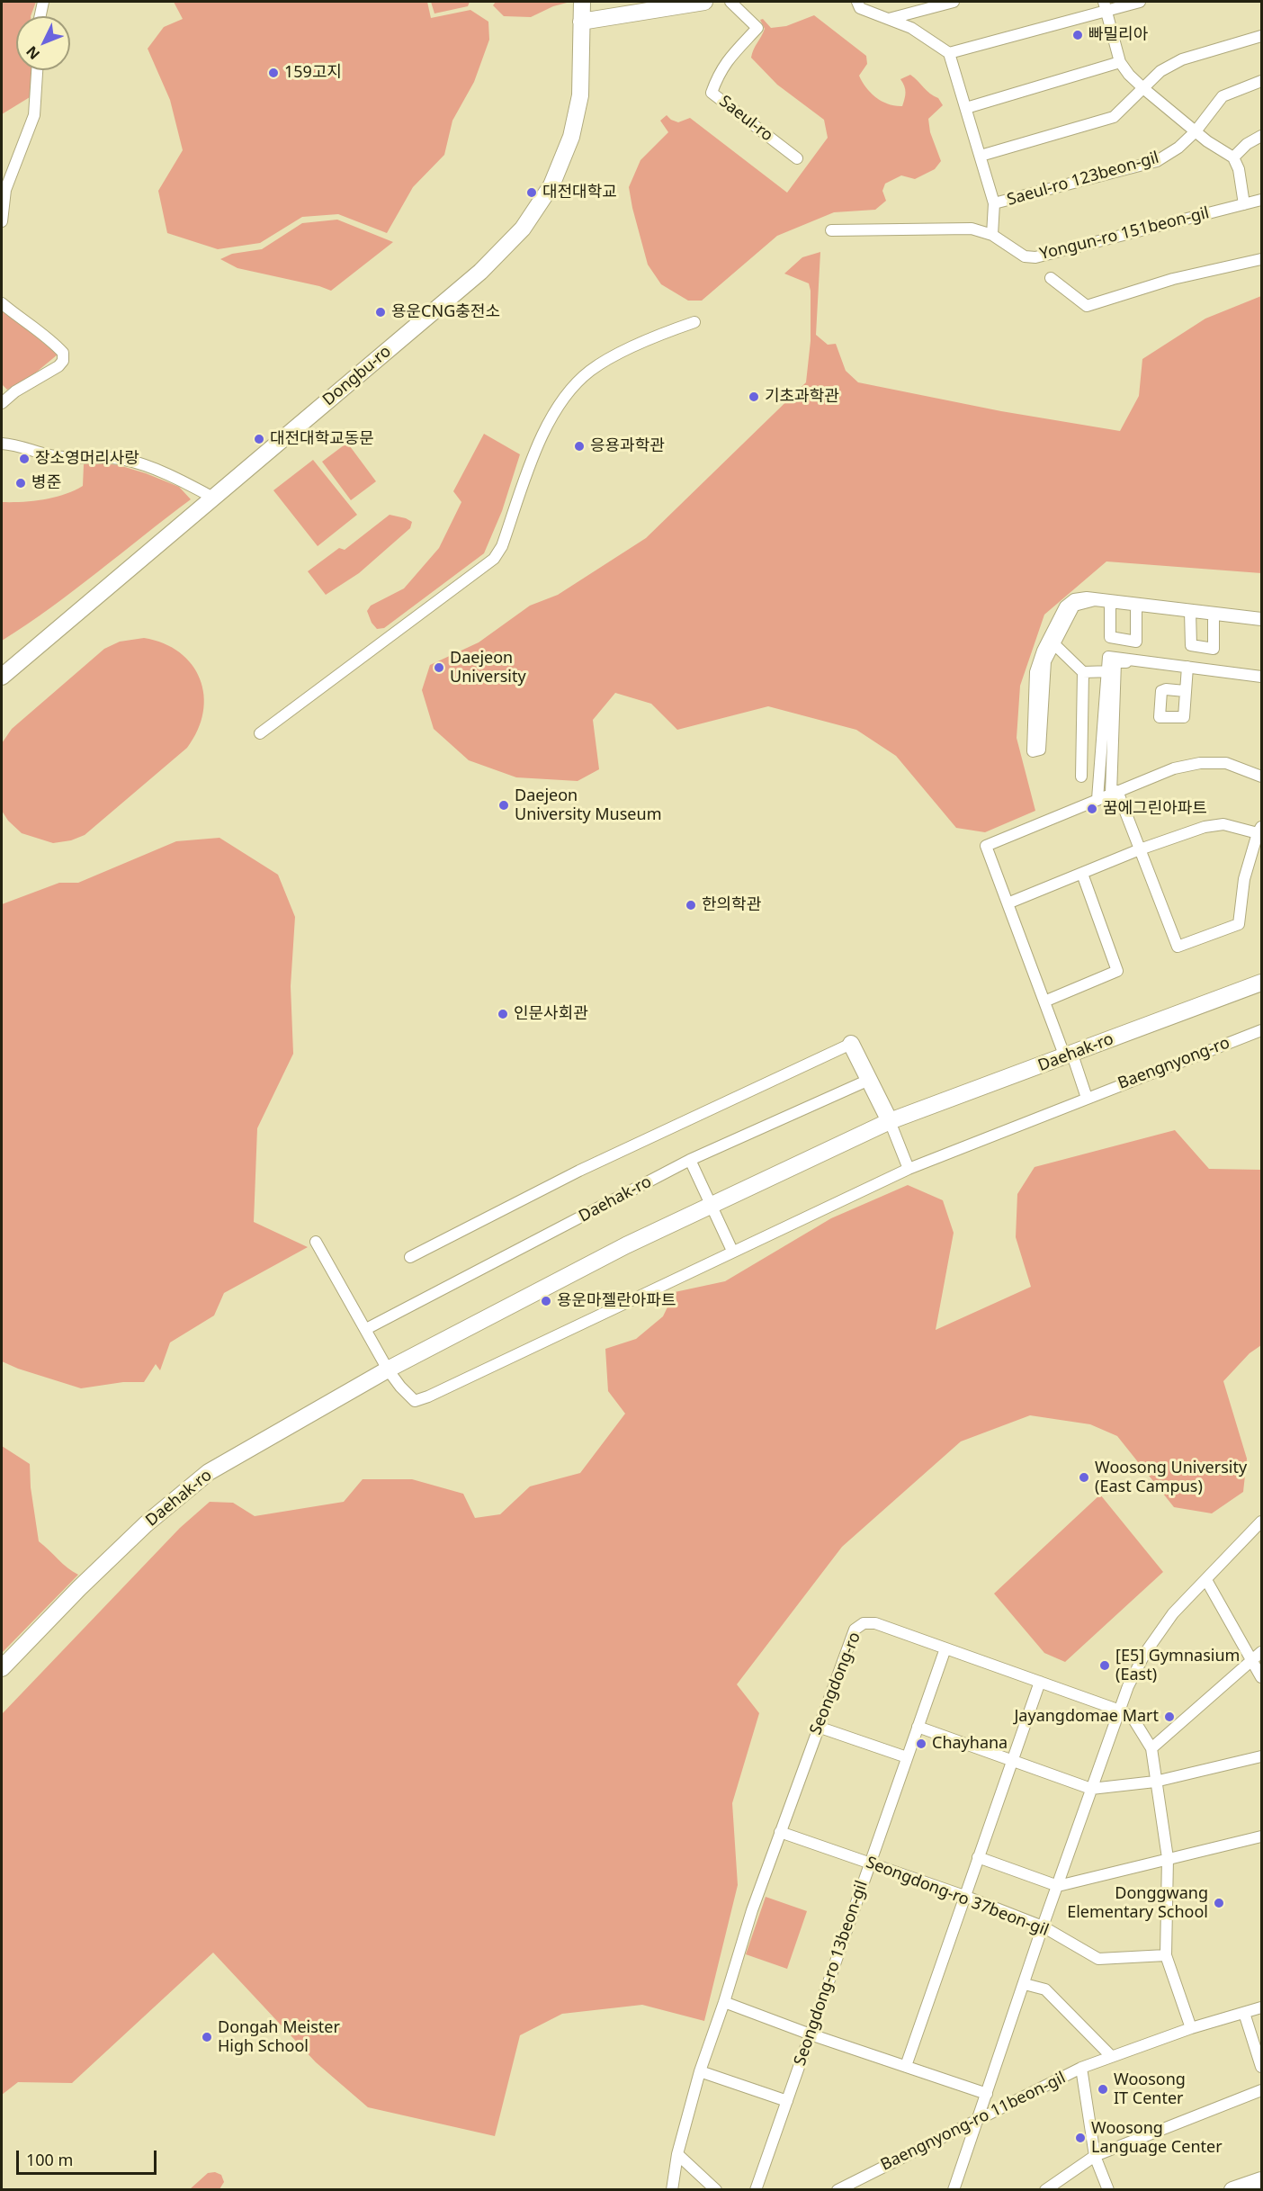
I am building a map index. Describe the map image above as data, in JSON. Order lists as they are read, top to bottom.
{
  "streets": {
    "main road": ["Dongbu-ro", "Daehak-ro"],
    "street": [
      "Saeul-ro",
      "Saeul-ro 123beon-gil",
      "Yongun-ro 151beon-gil",
      "Baengnyong-ro",
      "Seongdong-ro",
      "Seongdong-ro 37beon-gil",
      "Seongdong-ro 13beon-gil",
      "Baengnyong-ro 11beon-gil"
    ]
  },
  "crossings": [
    ["Seongdong-ro", "Seongdong-ro 37beon-gil"],
    ["Seongdong-ro", "Seongdong-ro 13beon-gil"],
    ["Seongdong-ro 37beon-gil", "Seongdong-ro 13beon-gil"]
  ],
  "places": [
    "빠밀리아",
    "159고지",
    "대전대학교",
    "용운CNG충전소",
    "기초과학관",
    "대전대학교동문",
    "응용과학관",
    "장소영머리사랑",
    "병준",
    "Daejeon University",
    "Daejeon University Museum",
    "꿈에그린아파트",
    "한의학관",
    "인문사회관",
    "용운마젤란아파트",
    "Woosong University (East Campus)",
    "[E5] Gymnasium (East)",
    "Jayangdomae Mart",
    "Chayhana",
    "Donggwang Elementary School",
    "Dongah Meister High School",
    "Woosong IT Center",
    "Woosong Language Center"
  ],
  "scale_bar": "100 m",
  "north": "bottom left"
}
